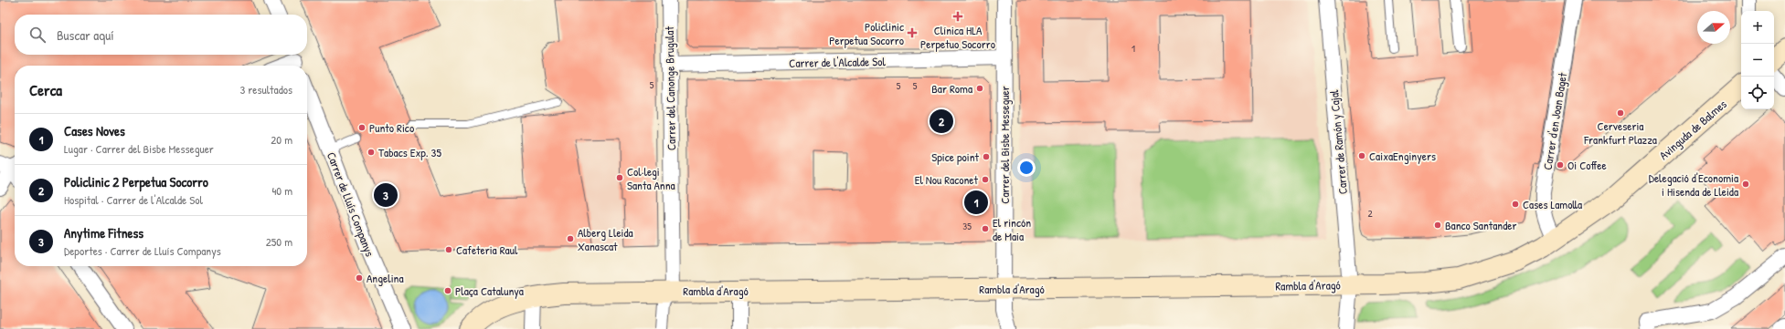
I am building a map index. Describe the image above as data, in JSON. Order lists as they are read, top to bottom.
{
  "streets": {
    "main road": ["Avinguda de Balmes", "Rambla d'Aragó"],
    "street": [
      "Carrer de l'Alcalde Sol",
      "Carrer del Canonge Brugulat",
      "Carrer d'en Joan Baget",
      "Carrer de Ramón y Cajal",
      "Carrer del Bisbe Messeguer",
      "Carrer de Lluís Companys"
    ]
  },
  "crossings": [
    ["Carrer de l'Alcalde Sol", "Carrer del Canonge Brugulat"],
    ["Carrer de l'Alcalde Sol", "Carrer del Bisbe Messeguer"],
    ["Carrer del Canonge Brugulat", "Rambla d'Aragó"],
    ["Carrer d'en Joan Baget", "Avinguda de Balmes"],
    ["Carrer d'en Joan Baget", "Rambla d'Aragó"],
    ["Avinguda de Balmes", "Rambla d'Aragó"],
    ["Carrer de Ramón y Cajal", "Rambla d'Aragó"],
    ["Carrer del Bisbe Messeguer", "Rambla d'Aragó"]
  ],
  "places": {
    "health": ["Clínica HLA Perpetuo Socorro", "Policlinic Perpetua Socorro"],
    "other": [
      "Bar Roma",
      "Cerveseria Frankfurt Plazza",
      "Punto Rico",
      "Tabacs Exp. 35",
      "CaixaEnginyers",
      "Spice point",
      "Oi Coffee",
      "Col·legi Santa Anna",
      "El Nou Raconet",
      "Delegació d'Economia i Hisenda de Lleida",
      "Cases Lamolla",
      "Banco Santander",
      "El rincón de Maia",
      "Alberg Lleida Xanascat",
      "Cafeteria Raul",
      "Angelina",
      "Plaça Catalunya"
    ]
  },
  "house_numbers": [
    "1",
    "5",
    "5",
    "5",
    "2",
    "35"
  ],
  "north": "right",
  "page": {
    "map_buttons": ["+", "−"],
    "search": "Buscar aquí",
    "heading": ["Cerca", "3 resultados"],
    "pins": ["2", "3", "1"],
    "list": [
      {
        "mark": "1",
        "name": "Cases Noves",
        "note": "Lugar · Carrer del Bisbe Messeguer",
        "value": "20 m"
      },
      {
        "mark": "2",
        "name": "Policlinic 2 Perpetua Socorro",
        "note": "Hospital · Carrer de l'Alcalde Sol",
        "value": "40 m"
      },
      {
        "mark": "3",
        "name": "Anytime Fitness",
        "note": "Deportes · Carrer de Lluís Companys",
        "value": "250 m"
      }
    ]
  }
}
